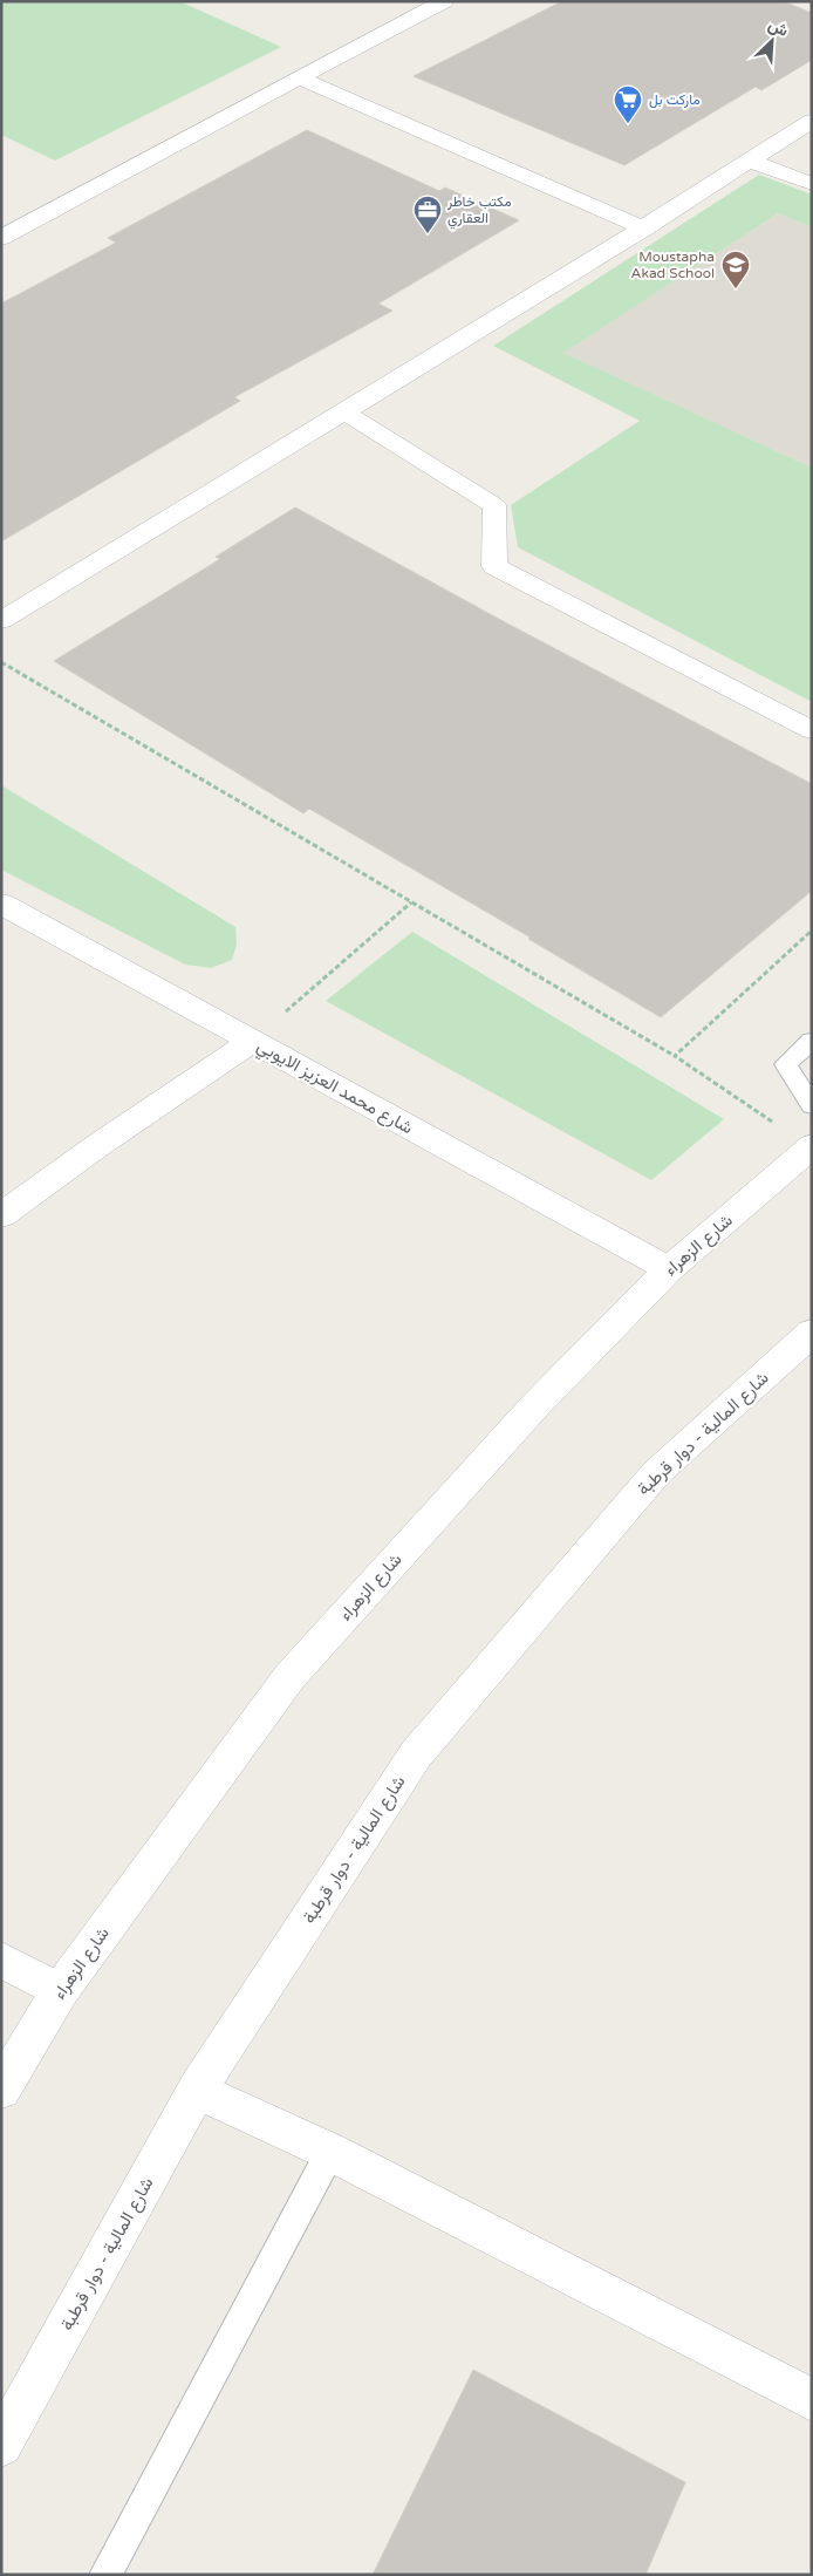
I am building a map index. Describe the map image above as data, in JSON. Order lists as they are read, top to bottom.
{
  "streets": {
    "street": ["شارع محمد العزيز الايوبي", "شارع الزهراء", "شارع المالية - دوار قرطبة"]
  },
  "crossings": [
    ["شارع محمد العزيز الايوبي", "شارع الزهراء"]
  ],
  "places": {
    "supermarket": ["ماركت بل"],
    "office": ["مكتب خاطر العقاري"],
    "school or university": ["Moustapha Akad School"]
  },
  "north": "top right"
}
